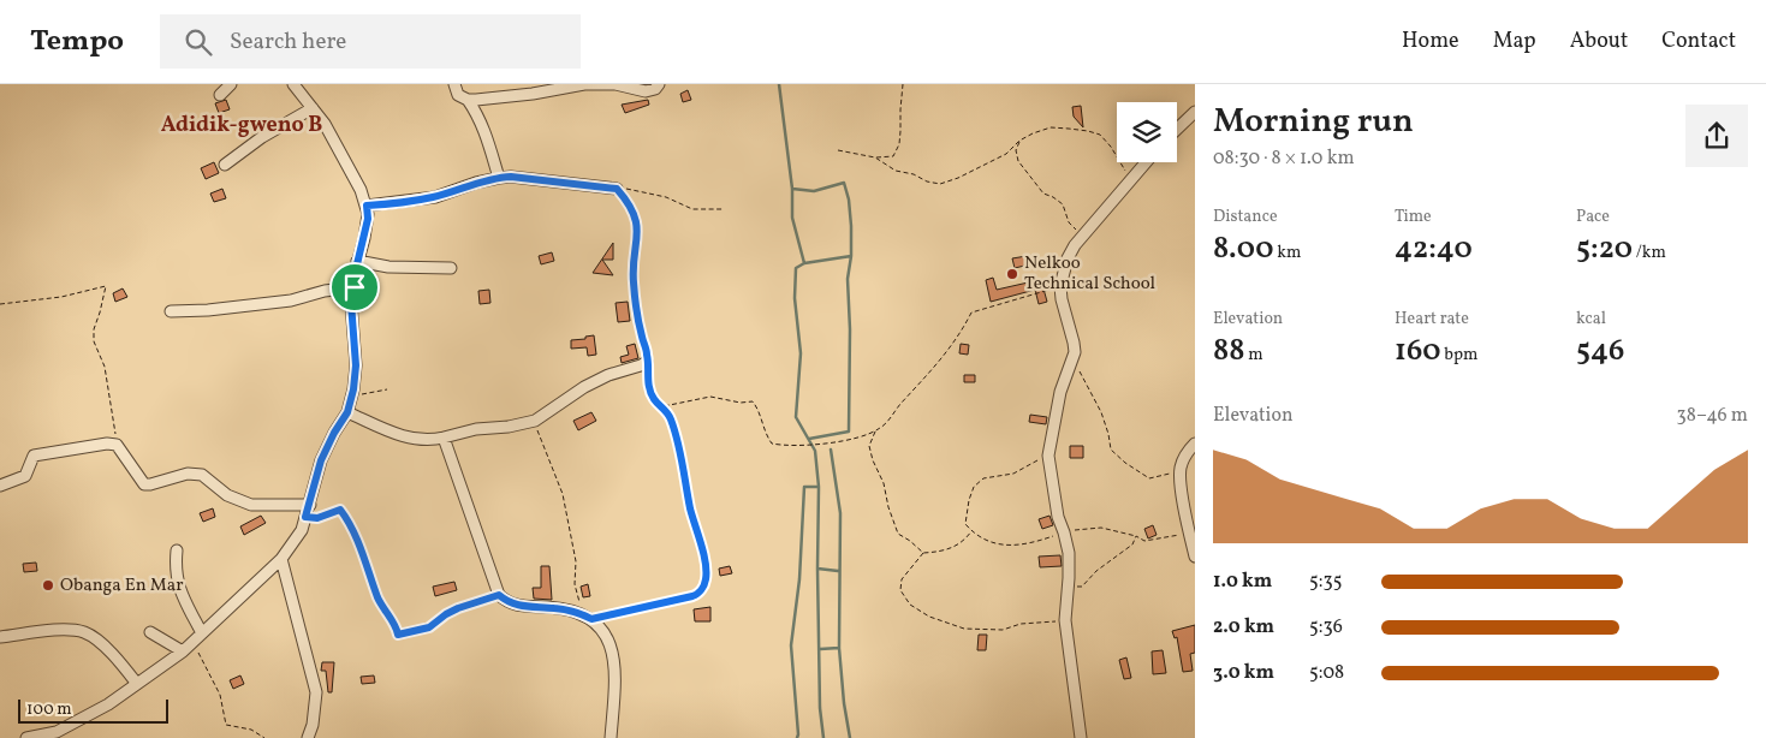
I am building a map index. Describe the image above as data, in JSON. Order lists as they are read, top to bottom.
{
  "districts": ["Adidik-gweno B"],
  "places": ["Nelkoo Technical School", "Obanga En Mar"],
  "scale_bar": "100 m",
  "page": {
    "header": "Tempo",
    "search": "Search here",
    "nav": [
      "Home",
      "Map",
      "About",
      "Contact"
    ],
    "heading": ["Morning run", "08:30 · 8 × 1.0 km"],
    "stats": [
      ["Distance", "8.00 km"],
      ["Time", "42:40"],
      ["Pace", "5:20 /km"],
      ["Elevation", "88 m"],
      ["Heart rate", "160 bpm"],
      ["kcal", "546"]
    ],
    "chart": ["Elevation", "38–46 m"],
    "list": [
      {
        "name": "1.0 km",
        "note": "5:35"
      },
      {
        "name": "2.0 km",
        "note": "5:36"
      },
      {
        "name": "3.0 km",
        "note": "5:08"
      }
    ],
    "scale": "100 m"
  }
}
